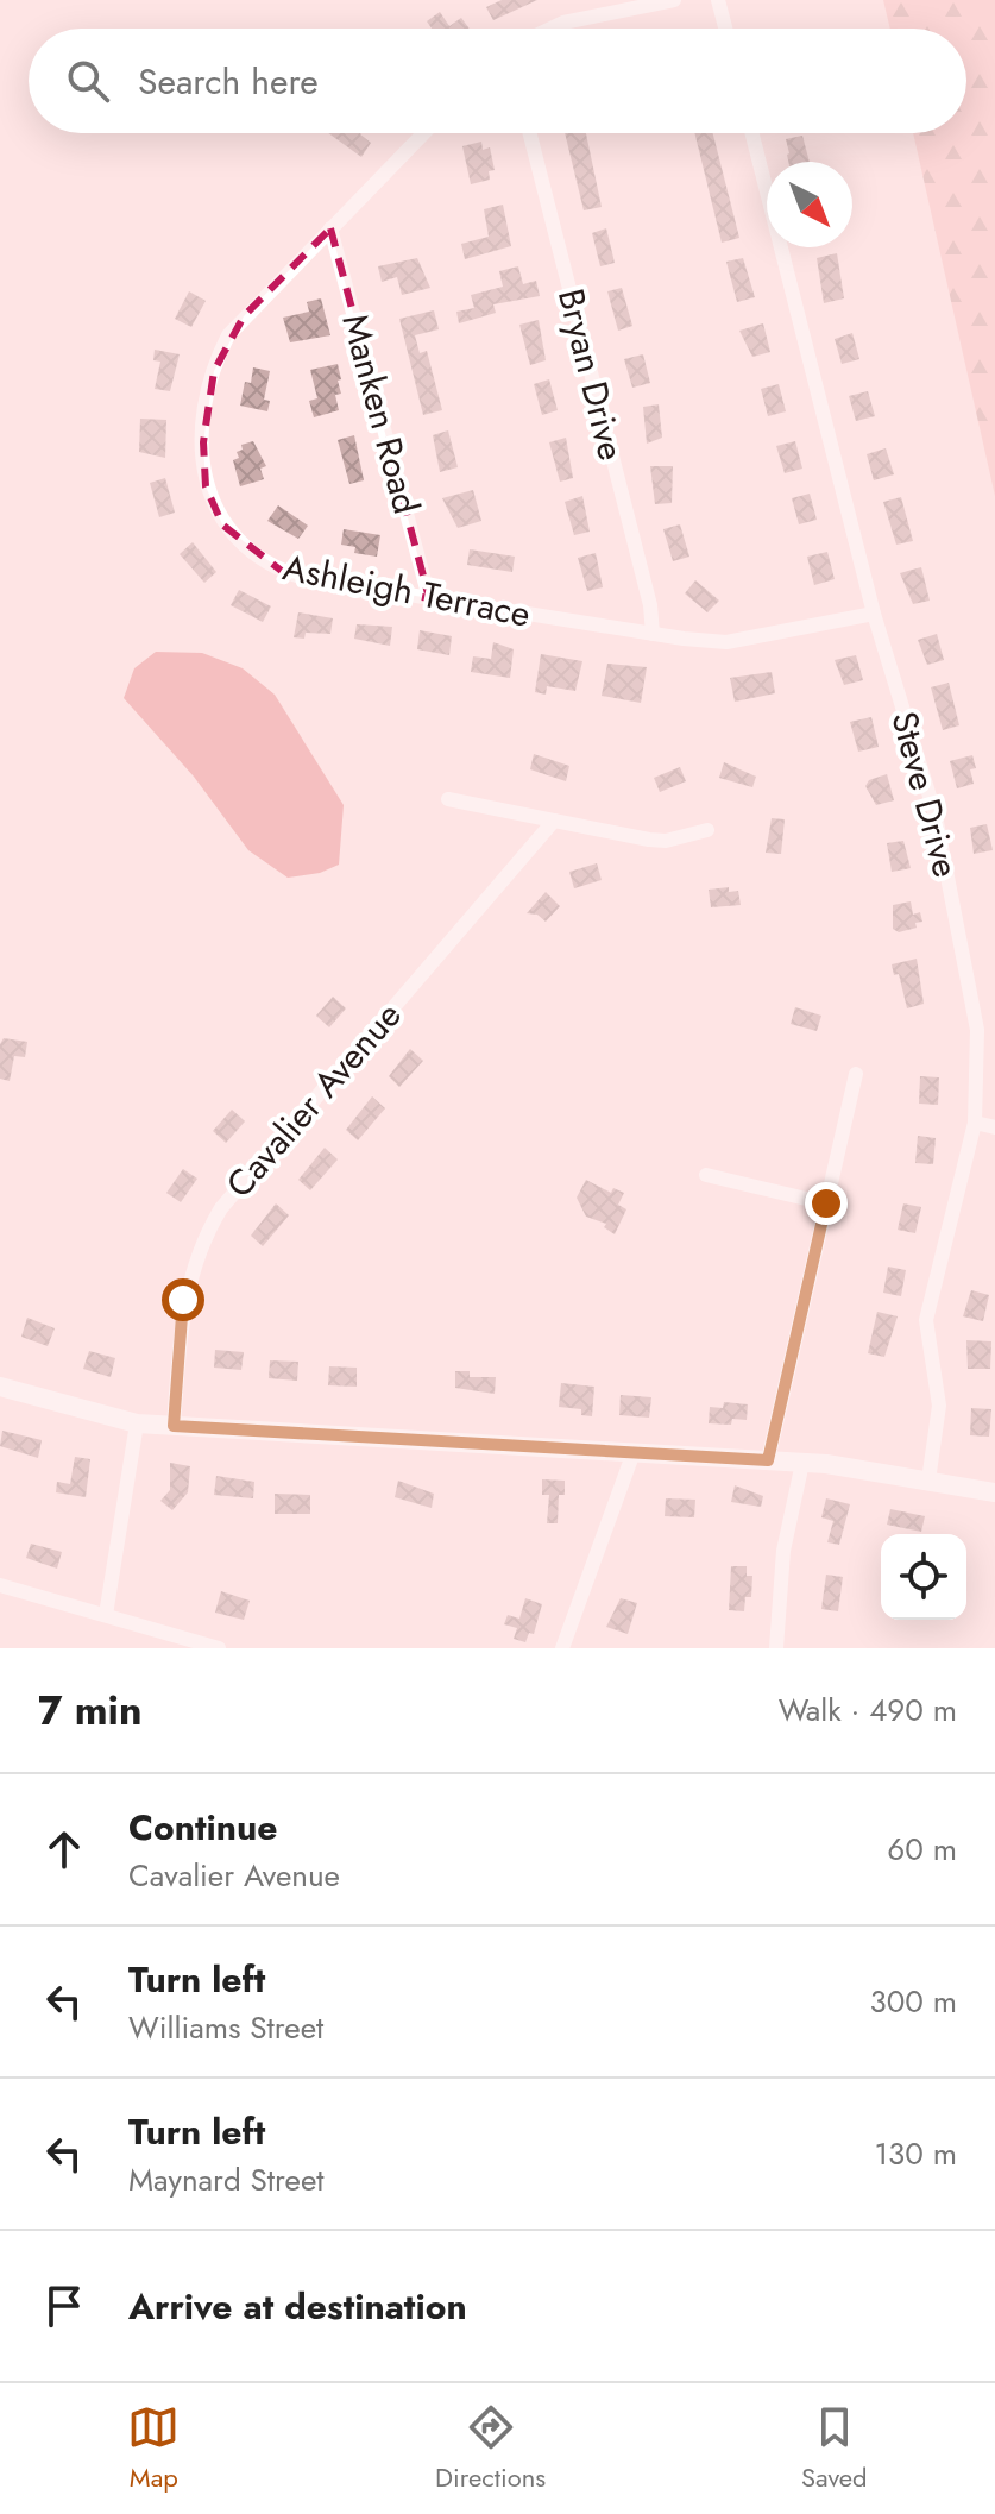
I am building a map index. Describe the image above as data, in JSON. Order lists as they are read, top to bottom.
{
  "streets": {
    "street": [
      "Bryan Drive",
      "Manken Road",
      "Ashleigh Terrace",
      "Steve Drive",
      "Cavalier Avenue"
    ]
  },
  "crossings": [
    ["Bryan Drive", "Ashleigh Terrace"],
    ["Manken Road", "Ashleigh Terrace"],
    ["Ashleigh Terrace", "Steve Drive"]
  ],
  "north": "bottom right",
  "page": {
    "search": "Search here",
    "heading": ["7 min", "Walk · 490 m"],
    "list": [
      ["Continue", "Cavalier Avenue", "60 m"],
      ["Turn left", "Williams Street", "300 m"],
      ["Turn left", "Maynard Street", "130 m"],
      "Arrive at destination"
    ],
    "nav": ["Map", "Directions", "Saved"]
  }
}
